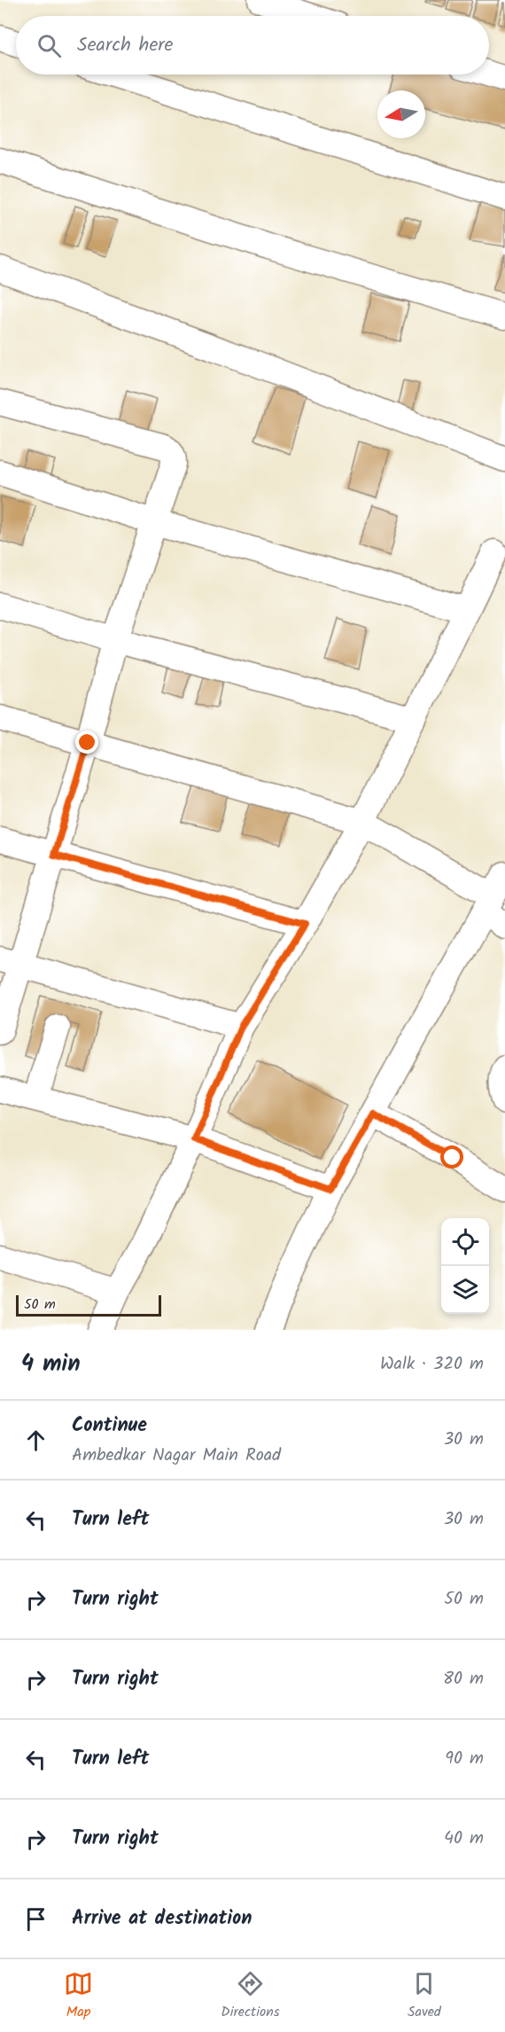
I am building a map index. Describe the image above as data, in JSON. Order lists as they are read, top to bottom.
{
  "scale_bar": "50 m",
  "north": "left",
  "page": {
    "search": "Search here",
    "scale": "50 m",
    "heading": ["4 min", "Walk · 320 m"],
    "list": [
      ["Continue", "Ambedkar Nagar Main Road", "30 m"],
      ["Turn left", "30 m"],
      ["Turn right", "50 m"],
      ["Turn right", "80 m"],
      ["Turn left", "90 m"],
      ["Turn right", "40 m"],
      "Arrive at destination"
    ],
    "nav": ["Map", "Directions", "Saved"]
  }
}
